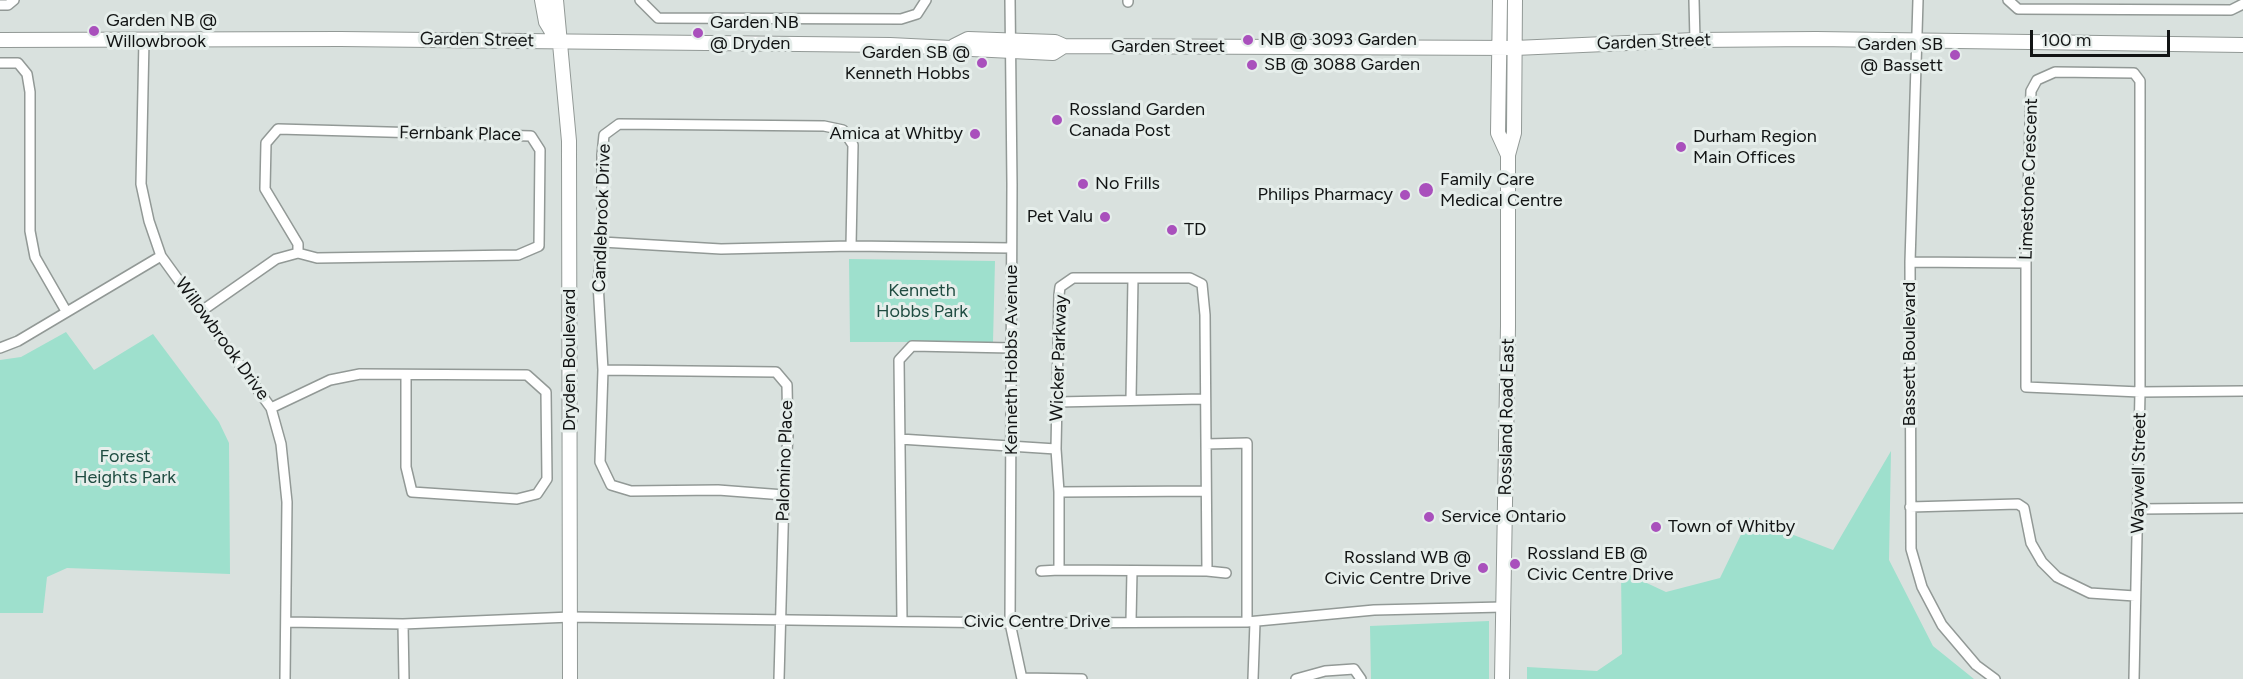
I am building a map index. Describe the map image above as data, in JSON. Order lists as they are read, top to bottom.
{
  "streets": {
    "street": [
      "Garden Street",
      "Fernbank Place",
      "Limestone Crescent",
      "Candlebrook Drive",
      "Willowbrook Drive",
      "Bassett Boulevard",
      "Wicker Parkway",
      "Dryden Boulevard",
      "Kenneth Hobbs Avenue",
      "Rossland Road East",
      "Palomino Place",
      "Waywell Street",
      "Civic Centre Drive"
    ]
  },
  "crossings": [
    ["Garden Street", "Willowbrook Drive"],
    ["Garden Street", "Bassett Boulevard"],
    ["Garden Street", "Dryden Boulevard"],
    ["Garden Street", "Kenneth Hobbs Avenue"],
    ["Garden Street", "Rossland Road East"],
    ["Fernbank Place", "Willowbrook Drive"],
    ["Limestone Crescent", "Waywell Street"],
    ["Candlebrook Drive", "Palomino Place"],
    ["Willowbrook Drive", "Civic Centre Drive"],
    ["Wicker Parkway", "Kenneth Hobbs Avenue"],
    ["Dryden Boulevard", "Civic Centre Drive"],
    ["Kenneth Hobbs Avenue", "Civic Centre Drive"],
    ["Rossland Road East", "Civic Centre Drive"],
    ["Palomino Place", "Civic Centre Drive"]
  ],
  "parks": ["Kenneth Hobbs Park", "Forest Heights Park"],
  "places": [
    "Garden NB @ Willowbrook",
    "Garden NB @ Dryden",
    "NB @ 3093 Garden",
    "Garden SB @ Bassett",
    "Garden SB @ Kenneth Hobbs",
    "SB @ 3088 Garden",
    "Rossland Garden Canada Post",
    "Amica at Whitby",
    "Durham Region Main Offices",
    "No Frills",
    "Family Care Medical Centre",
    "Philips Pharmacy",
    "Pet Valu",
    "TD",
    "Service Ontario",
    "Town of Whitby",
    "Rossland EB @ Civic Centre Drive",
    "Rossland WB @ Civic Centre Drive"
  ],
  "scale_bar": "100 m"
}
